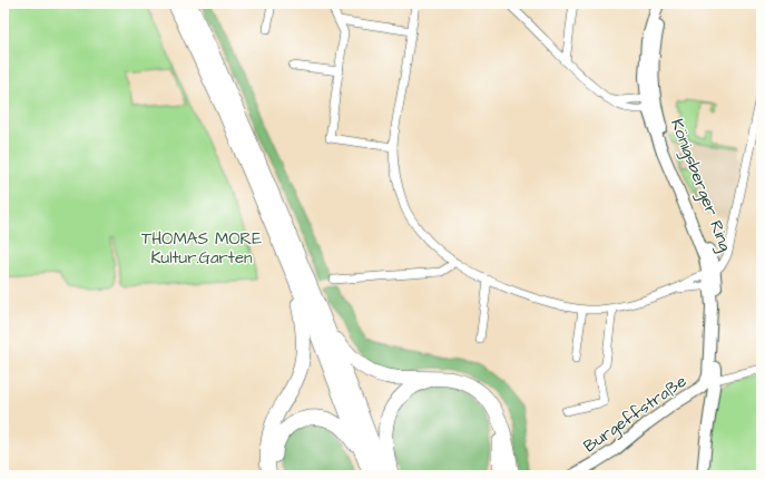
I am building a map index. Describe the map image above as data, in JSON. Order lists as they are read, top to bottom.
{
  "streets": {
    "main road": ["Königsberger Ring", "Burgeffstraße"]
  },
  "crossings": [
    ["Königsberger Ring", "Burgeffstraße"]
  ],
  "parks": ["THOMAS MORE Kultur.Garten"]
}
